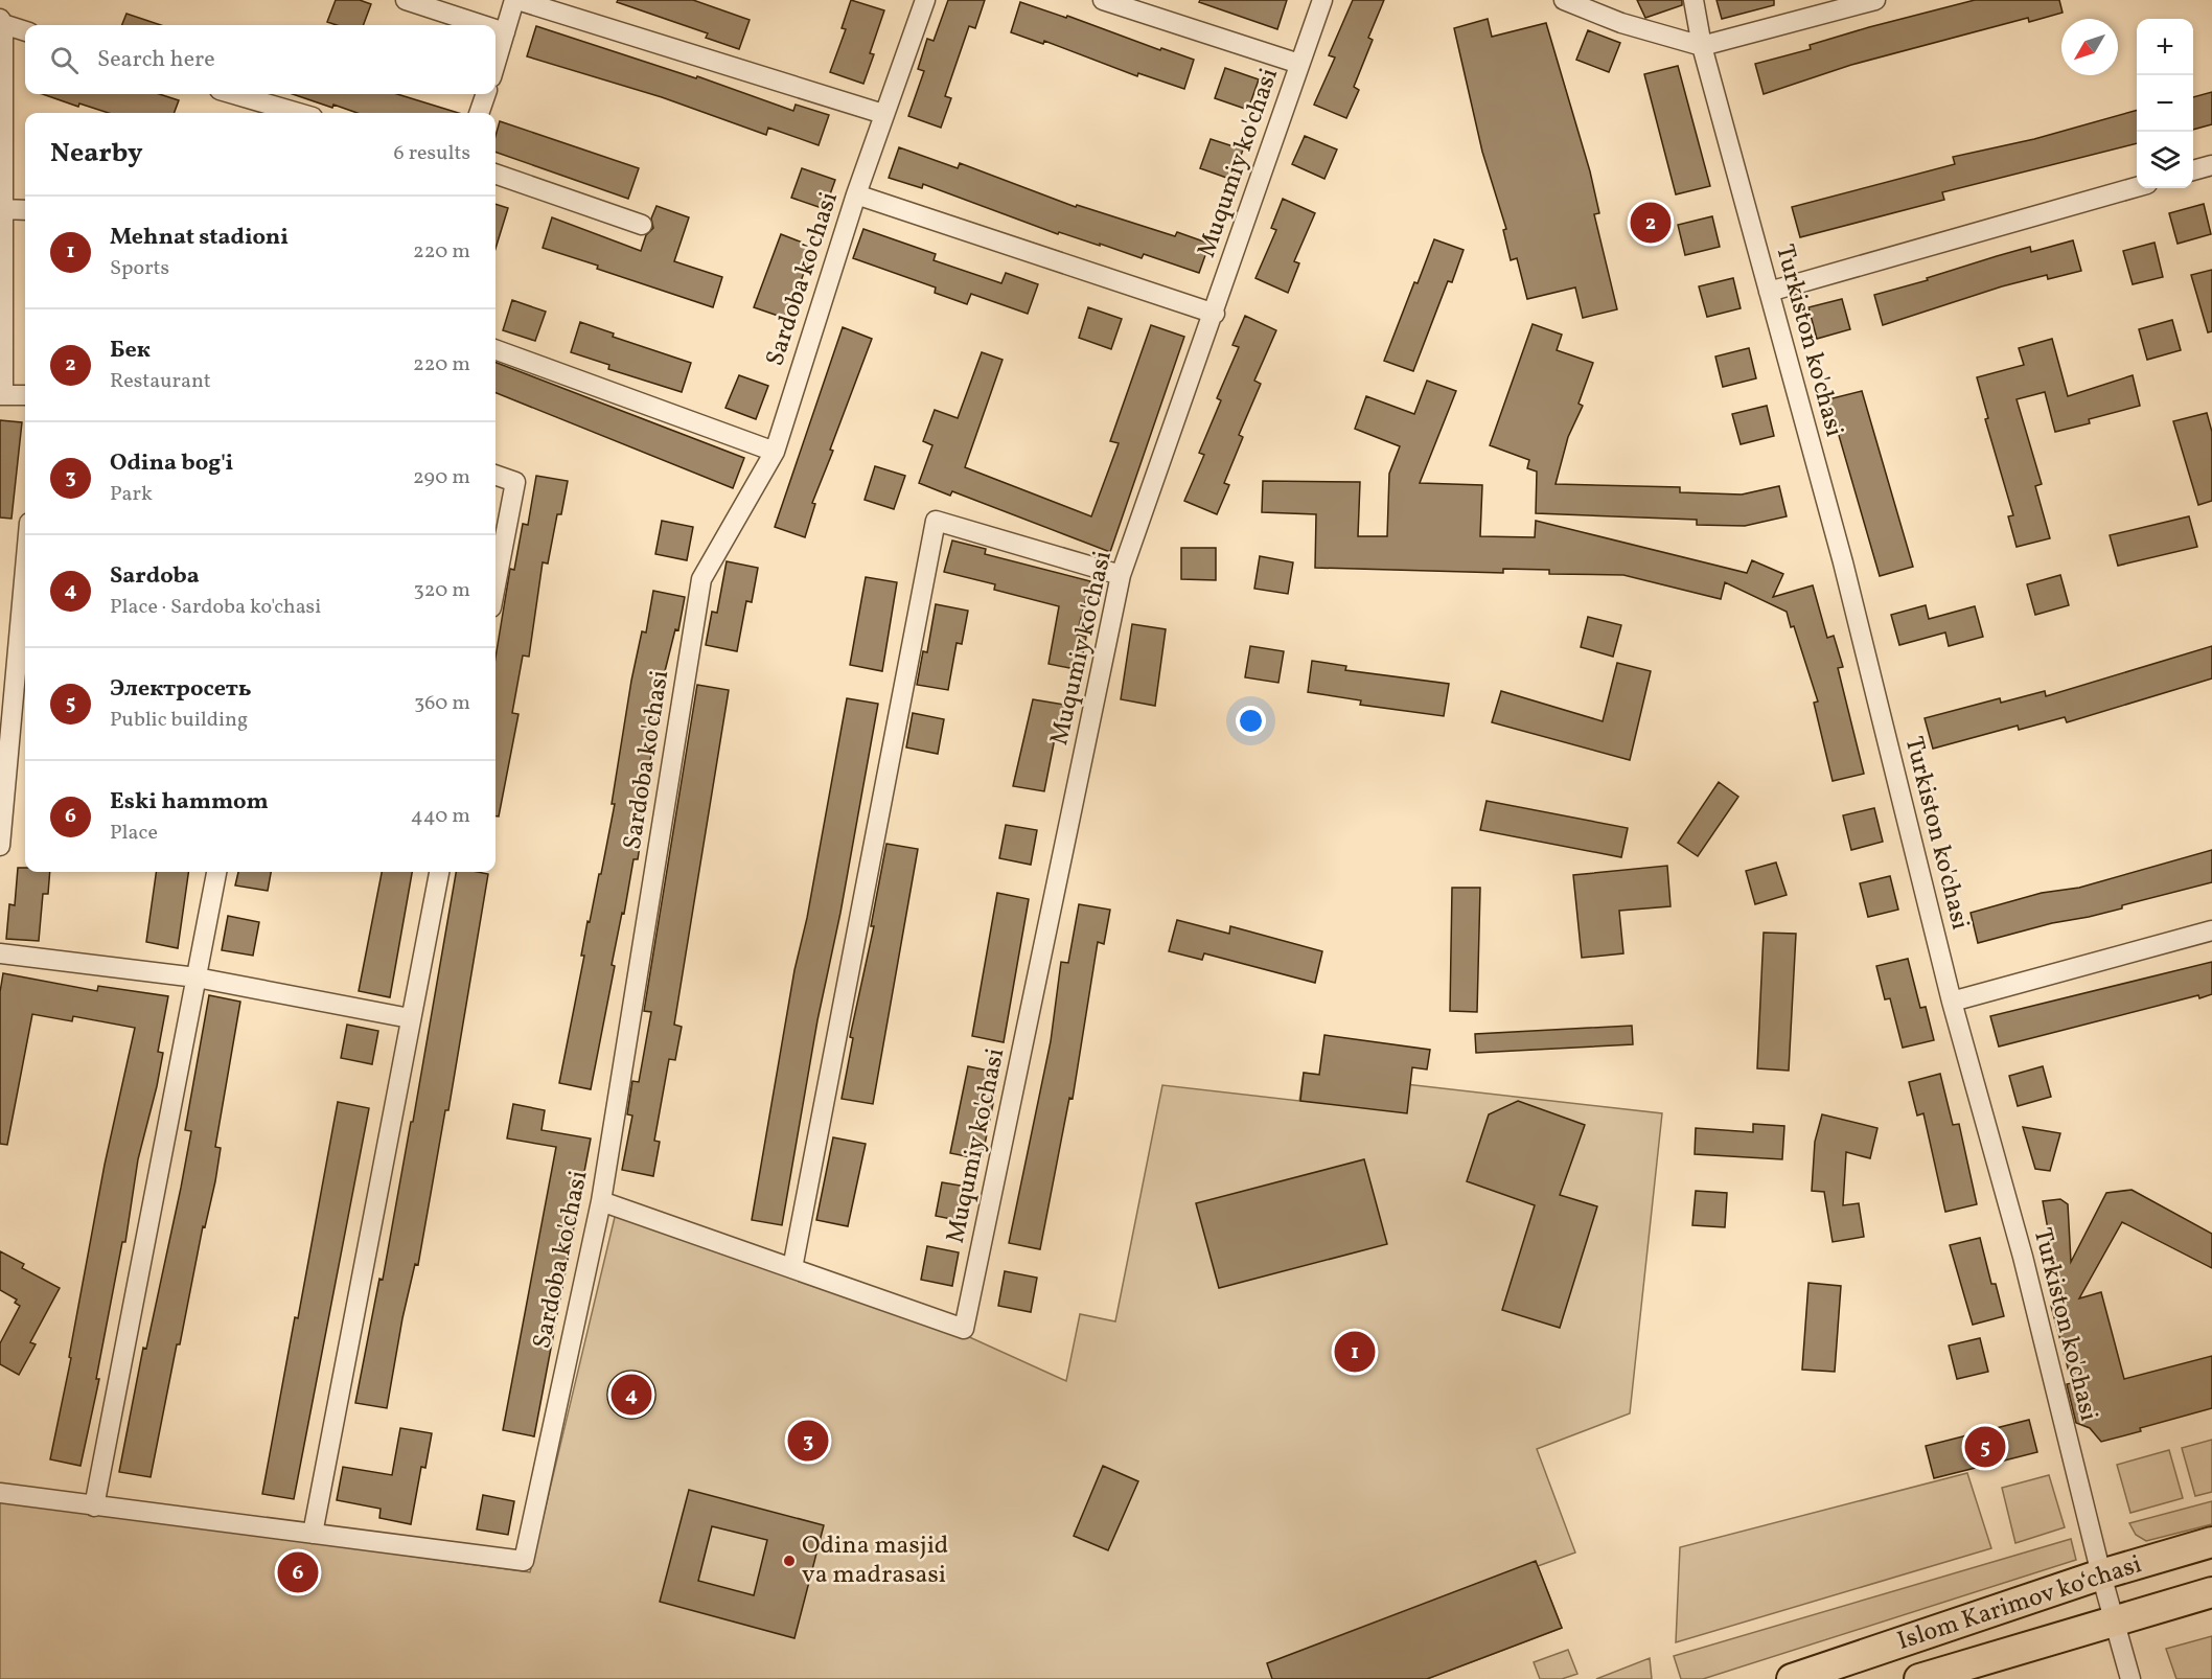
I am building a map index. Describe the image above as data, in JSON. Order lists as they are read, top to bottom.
{
  "streets": {
    "main road": ["Islom Karimov ko‘chasi"],
    "street": ["Muqumiy ko'chasi", "Sardoba ko'chasi", "Turkiston ko'chasi"]
  },
  "crossings": [
    ["Turkiston ko'chasi", "Islom Karimov ko‘chasi"]
  ],
  "places": ["Odina masjid va madrasasi"],
  "north": "bottom left",
  "page": {
    "map_buttons": ["+", "−"],
    "search": "Search here",
    "heading": ["Nearby", "6 results"],
    "list": [
      {
        "mark": "1",
        "name": "Mehnat stadioni",
        "note": "Sports",
        "value": "220 m"
      },
      {
        "mark": "2",
        "name": "Бек",
        "note": "Restaurant",
        "value": "220 m"
      },
      {
        "mark": "3",
        "name": "Odina bog'i",
        "note": "Park",
        "value": "290 m"
      },
      {
        "mark": "4",
        "name": "Sardoba",
        "note": "Place · Sardoba ko'chasi",
        "value": "320 m"
      },
      {
        "mark": "5",
        "name": "Электросеть",
        "note": "Public building",
        "value": "360 m"
      },
      {
        "mark": "6",
        "name": "Eski hammom",
        "note": "Place",
        "value": "440 m"
      }
    ],
    "pins": [
      "2",
      "1",
      "4",
      "3",
      "5",
      "6"
    ]
  }
}
